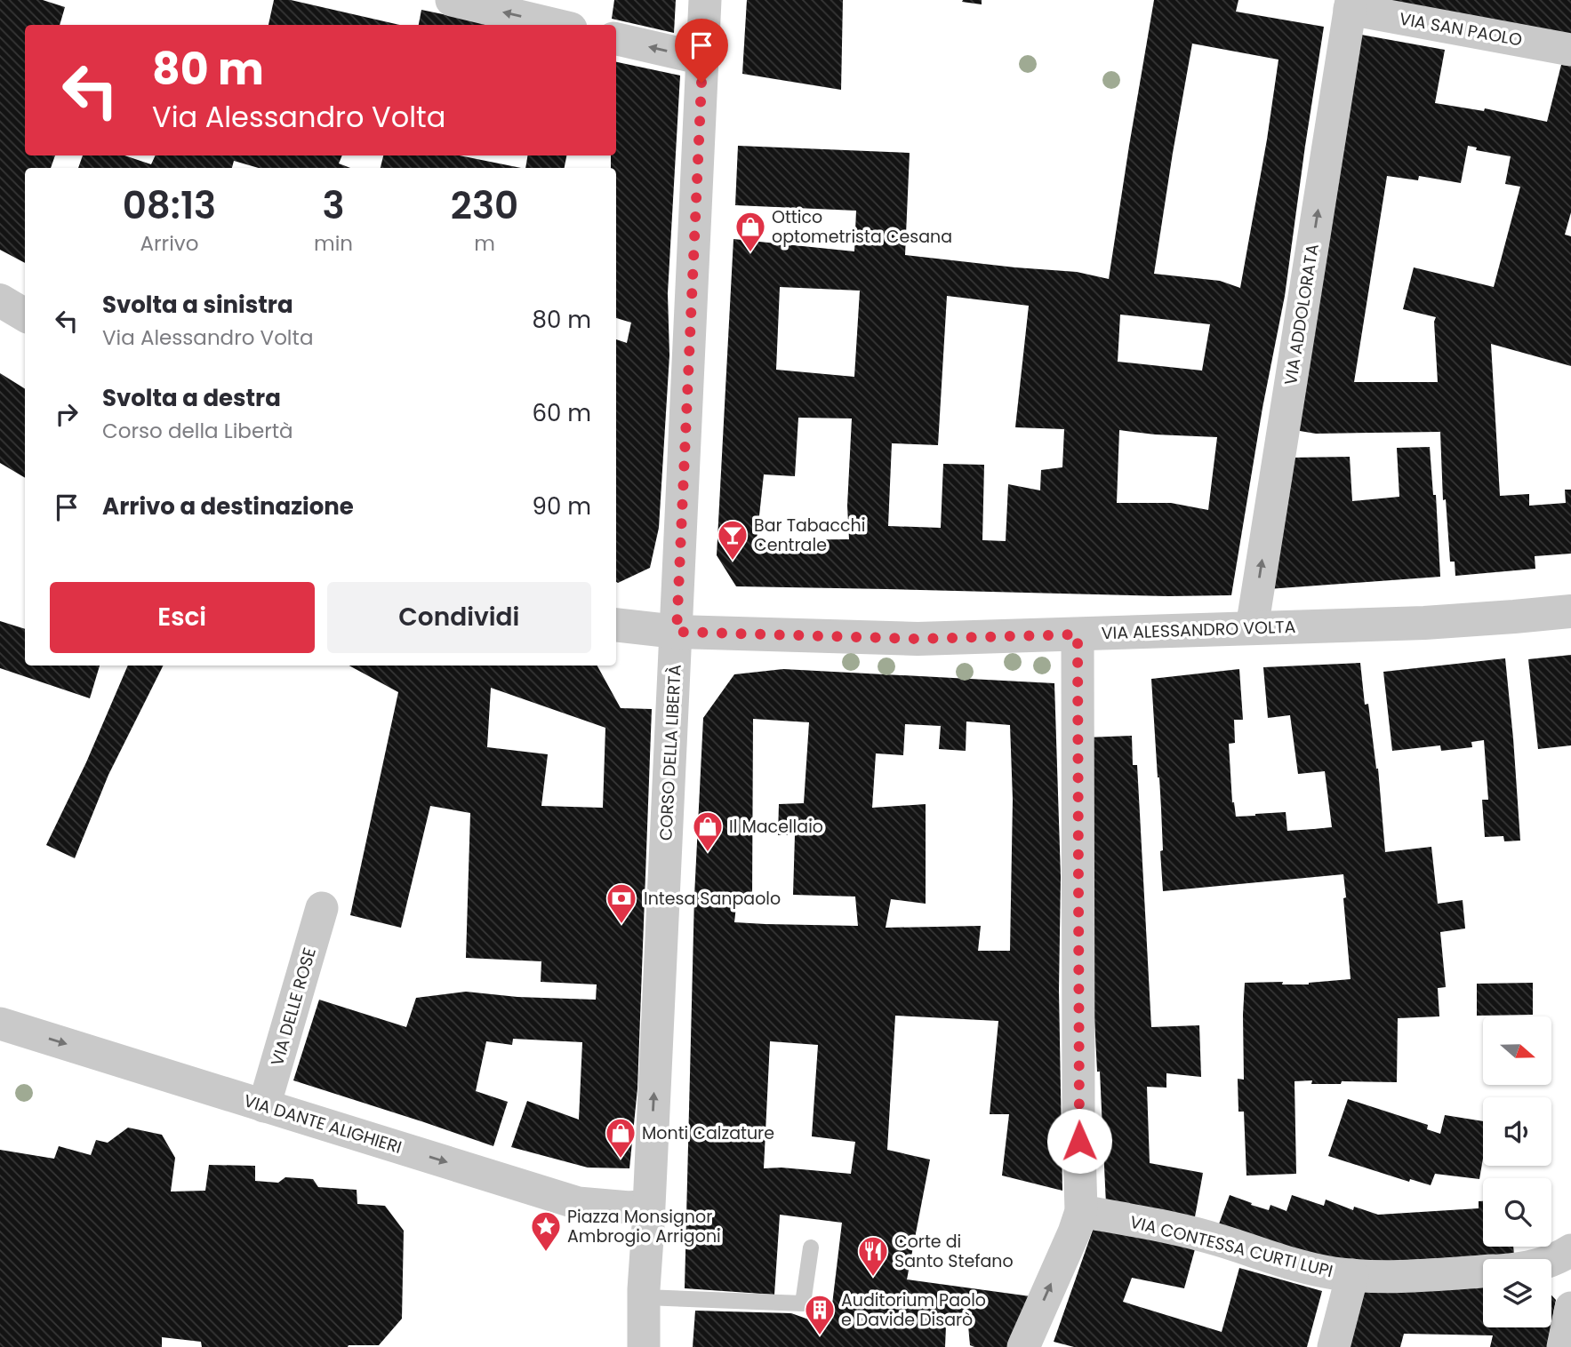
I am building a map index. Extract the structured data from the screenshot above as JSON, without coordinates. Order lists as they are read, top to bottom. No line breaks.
{"streets":{"street":["VIA SAN PAOLO","VIA ADDOLORATA","VIA ALESSANDRO VOLTA","CORSO DELLA LIBERTÀ","VIA DELLE ROSE","VIA DANTE ALIGHIERI","VIA CONTESSA CURTI LUPI"]},"crossings":[["VIA SAN PAOLO","VIA ADDOLORATA"],["VIA ADDOLORATA","VIA ALESSANDRO VOLTA"],["VIA ALESSANDRO VOLTA","CORSO DELLA LIBERTÀ"],["CORSO DELLA LIBERTÀ","VIA DANTE ALIGHIERI"],["VIA DELLE ROSE","VIA DANTE ALIGHIERI"]],"one_way":["VIA ADDOLORATA","CORSO DELLA LIBERTÀ","VIA DANTE ALIGHIERI"],"places":{"shop":["Ottico optometrista Cesana","Il Macellaio","Monti Calzature"],"bar":["Bar Tabacchi Centrale"],"bank":["Intesa Sanpaolo"],"place":["Piazza Monsignor Ambrogio Arrigoni"],"restaurant":["Corte di Santo Stefano"],"building":["Auditorium Paolo e Davide Disarò"]},"north":"right","page":{"turn":["80 m","Via Alessandro Volta"],"eta":["08:13","Arrivo","3","min","230","m"],"list":[{"name":"Svolta a sinistra","note":"Via Alessandro Volta","value":"80 m"},{"name":"Svolta a destra","note":"Corso della Libertà","value":"60 m"},{"name":"Arrivo a destinazione","value":"90 m"}],"buttons":["Esci","Condividi"]}}
